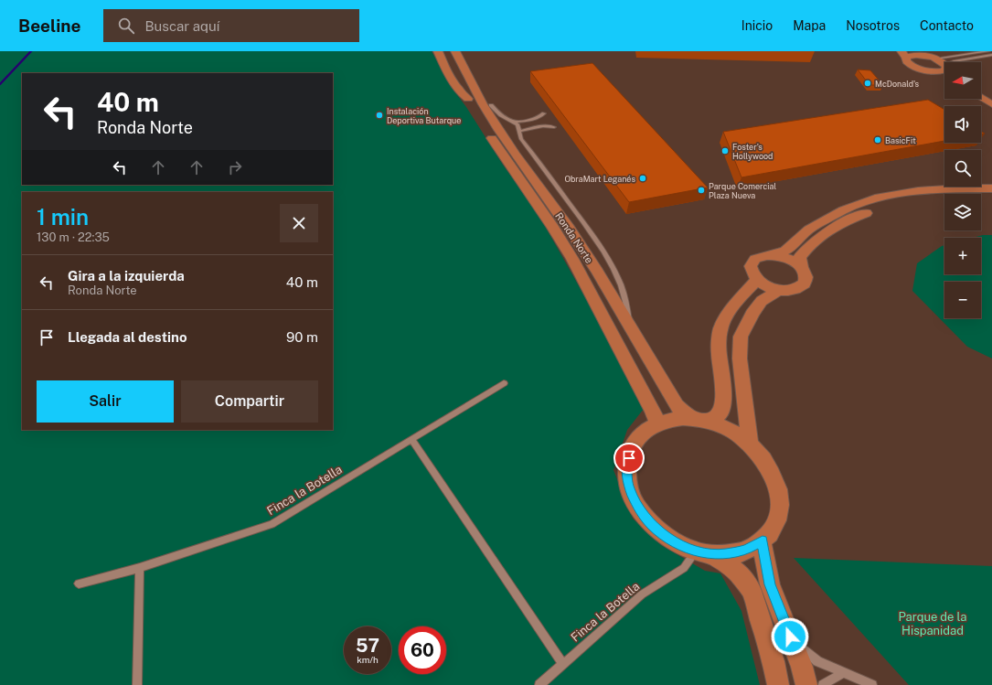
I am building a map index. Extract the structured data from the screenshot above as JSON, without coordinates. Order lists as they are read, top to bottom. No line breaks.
{"streets":{"main road":["Ronda Norte"],"street":["Finca la Botella"]},"crossings":[["Ronda Norte","Finca la Botella"]],"parks":["Parque de la Hispanidad"],"places":["McDonald's","Instalación Deportiva Butarque","BasicFit","Foster's Hollywood","ObraMart Leganés","Parque Comercial Plaza Nueva"],"north":"left","page":{"header":"Beeline","search":"Buscar aquí","nav":["Inicio","Mapa","Nosotros","Contacto"],"map_buttons":["+","−"],"turn":["40 m","Ronda Norte"],"heading":["1 min","130 m · 22:35"],"list":[{"name":"Gira a la izquierda","note":"Ronda Norte","value":"40 m"},{"name":"Llegada al destino","value":"90 m"}],"buttons":["Salir","Compartir"],"speed":"57 km/h","limit":"60"}}
